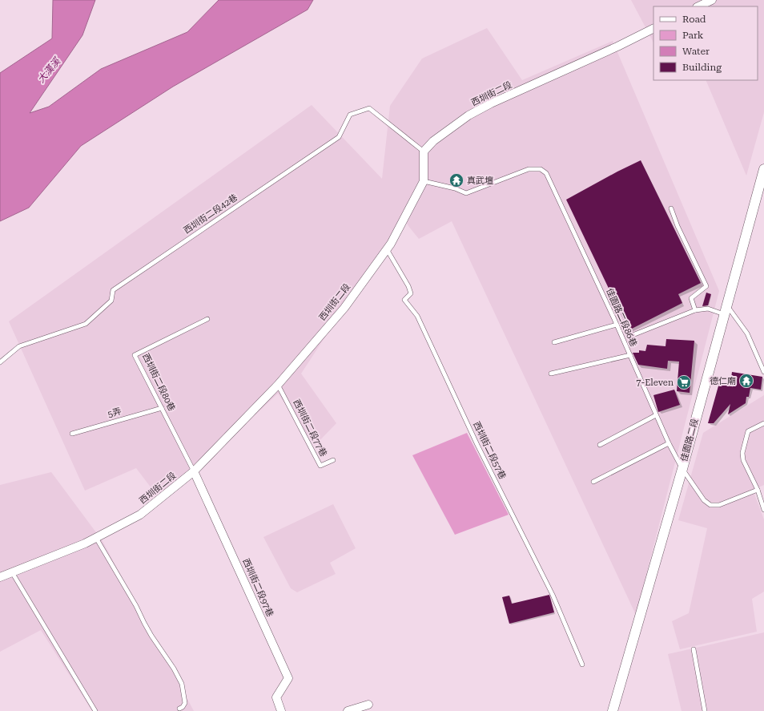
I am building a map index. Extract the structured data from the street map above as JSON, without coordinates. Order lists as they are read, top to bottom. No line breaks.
{"streets":{"street":["西圳街二段","佳園路二段","西圳街二段97巷"],"lane":["西圳街二段42巷","佳園路二段86巷","西圳街二段80巷","5弄","西圳街二段77巷","西圳街二段57巷"]},"crossings":[["西圳街二段","西圳街二段42巷"],["西圳街二段","佳園路二段86巷"],["西圳街二段","西圳街二段80巷"],["西圳街二段","西圳街二段77巷"],["西圳街二段","西圳街二段57巷"],["西圳街二段","西圳街二段97巷"],["佳園路二段86巷","佳園路二段"],["西圳街二段80巷","5弄"],["西圳街二段80巷","西圳街二段97巷"]],"water":["大漢溪"],"places":{"temple":["真武壇","德仁廟"],"supermarket":["7-Eleven"]},"legend":["Road","Park","Water","Building"]}
